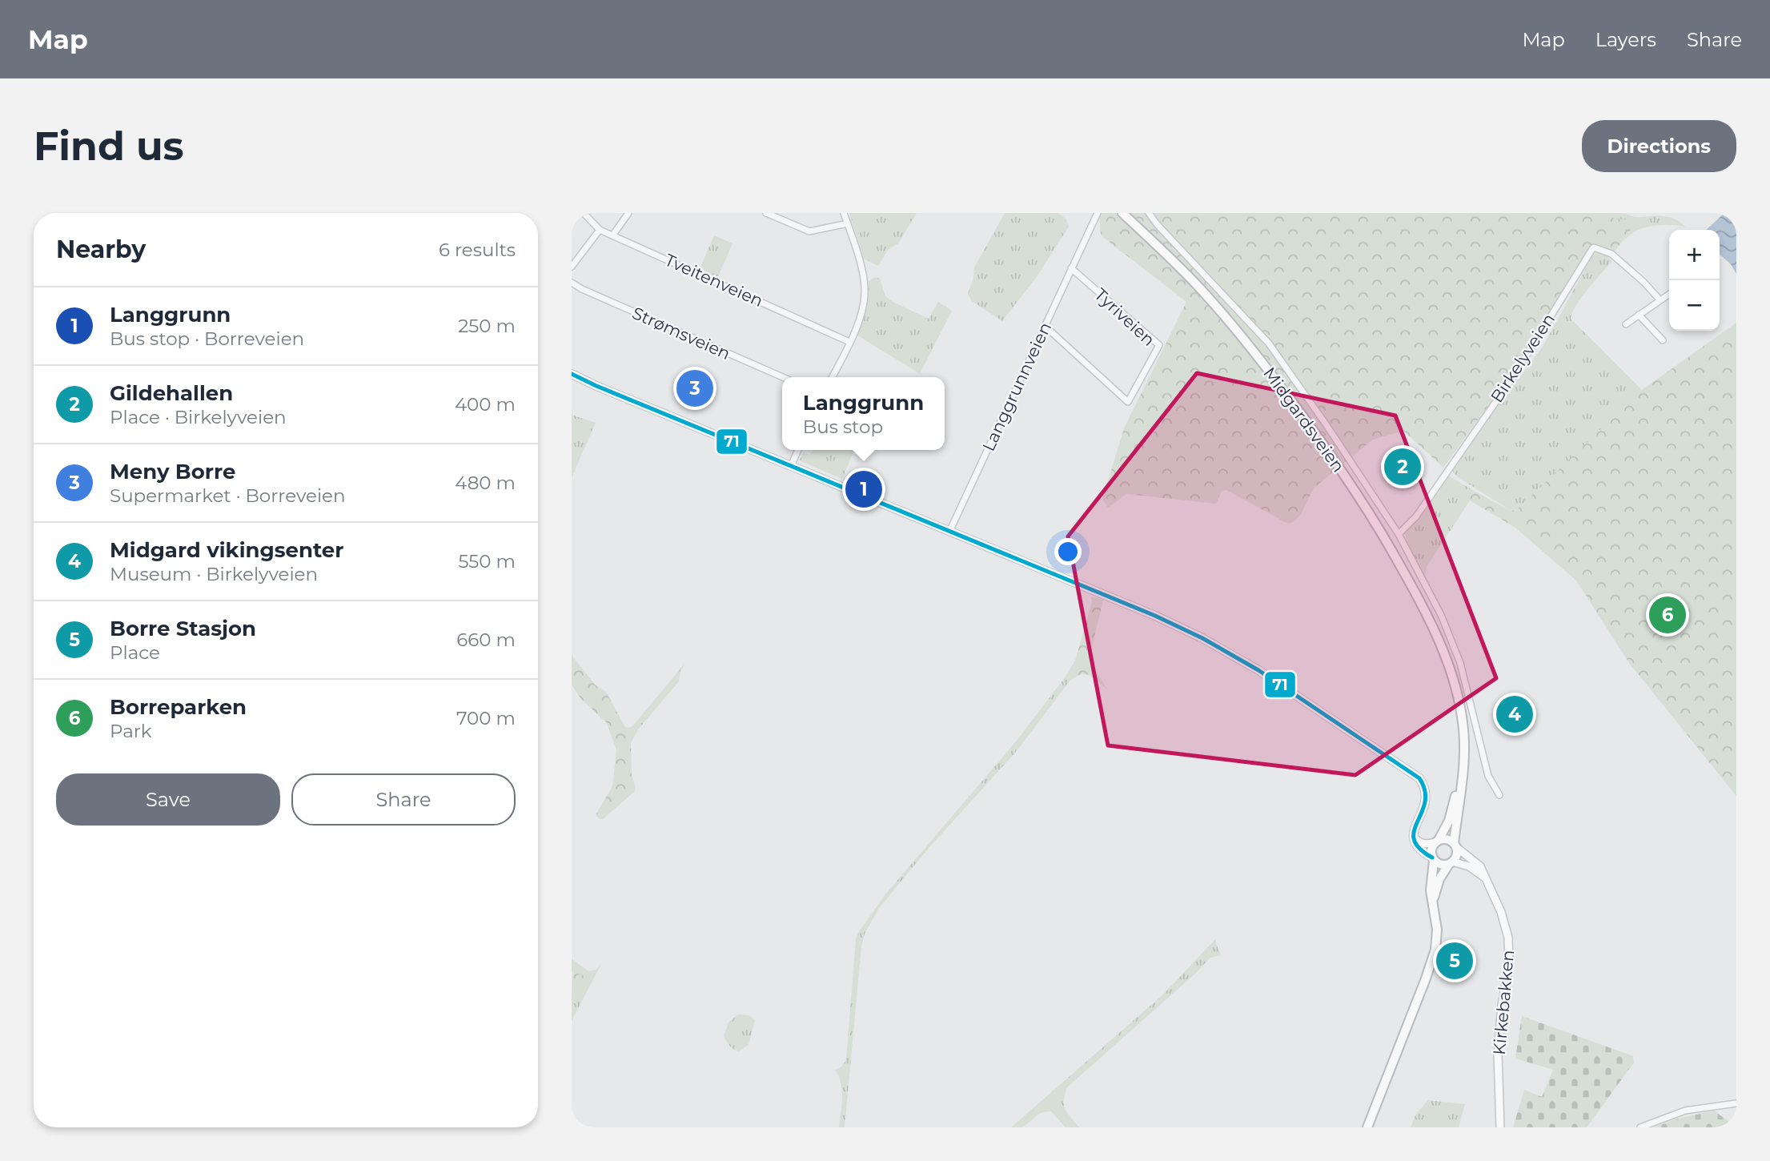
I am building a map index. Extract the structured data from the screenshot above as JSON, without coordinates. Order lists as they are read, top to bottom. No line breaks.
{"streets":{"highway":["Midgardsveien"],"main road":["Kirkebakken"],"street":["Tveitenveien","Tyriveien","Strømsveien","Birkelyveien","Langgrunnveien"]},"crossings":[["Tyriveien","Langgrunnveien"],["Midgardsveien","Kirkebakken"]],"lines":["transit line 71"],"page":{"header":"Map","nav":["Map","Layers","Share"],"buttons":["Directions",["Save","Share"]],"title":"Find us","heading":["Nearby","6 results"],"map_buttons":["+","−"],"list":[{"mark":"1","name":"Langgrunn","note":"Bus stop · Borreveien","value":"250 m"},{"mark":"2","name":"Gildehallen","note":"Place · Birkelyveien","value":"400 m"},{"mark":"3","name":"Meny Borre","note":"Supermarket · Borreveien","value":"480 m"},{"mark":"4","name":"Midgard vikingsenter","note":"Museum · Birkelyveien","value":"550 m"},{"mark":"5","name":"Borre Stasjon","note":"Place","value":"660 m"},{"mark":"6","name":"Borreparken","note":"Park","value":"700 m"}],"pins":["3","2","1","6","4","5"],"popup":["Langgrunn","Bus stop"]}}
